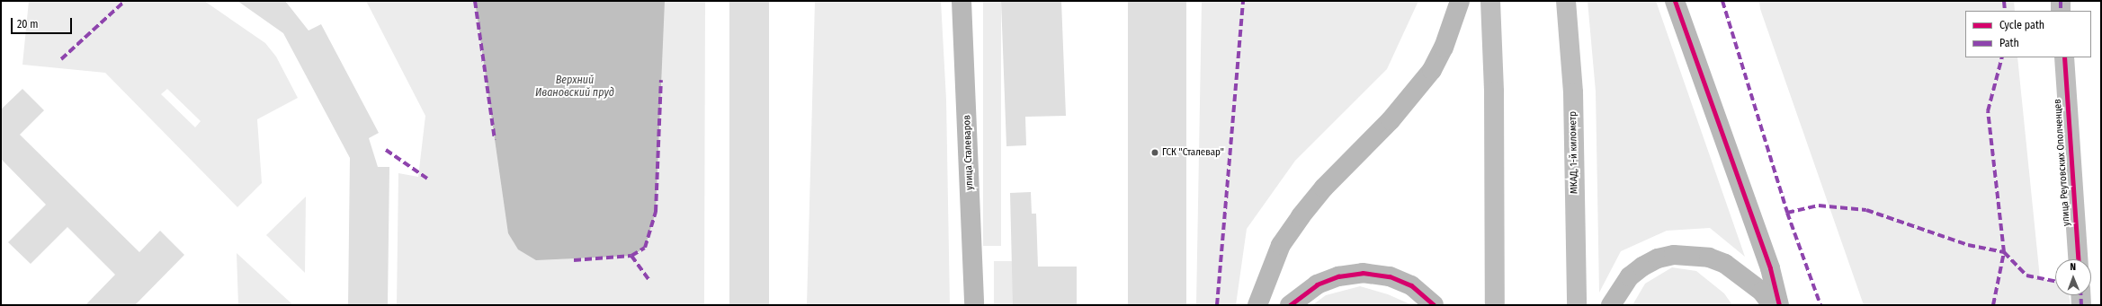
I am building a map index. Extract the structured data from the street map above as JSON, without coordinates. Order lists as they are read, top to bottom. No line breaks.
{"streets":{"main road":["улица Сталеваров","МКАД, 1-й километр","улица Реутовских Ополченцев"]},"water":["Верхний Ивановский пруд"],"places":["ГСК \"Сталевар\""],"legend":["Cycle path","Path"],"scale_bar":"20 m","north":"top"}
